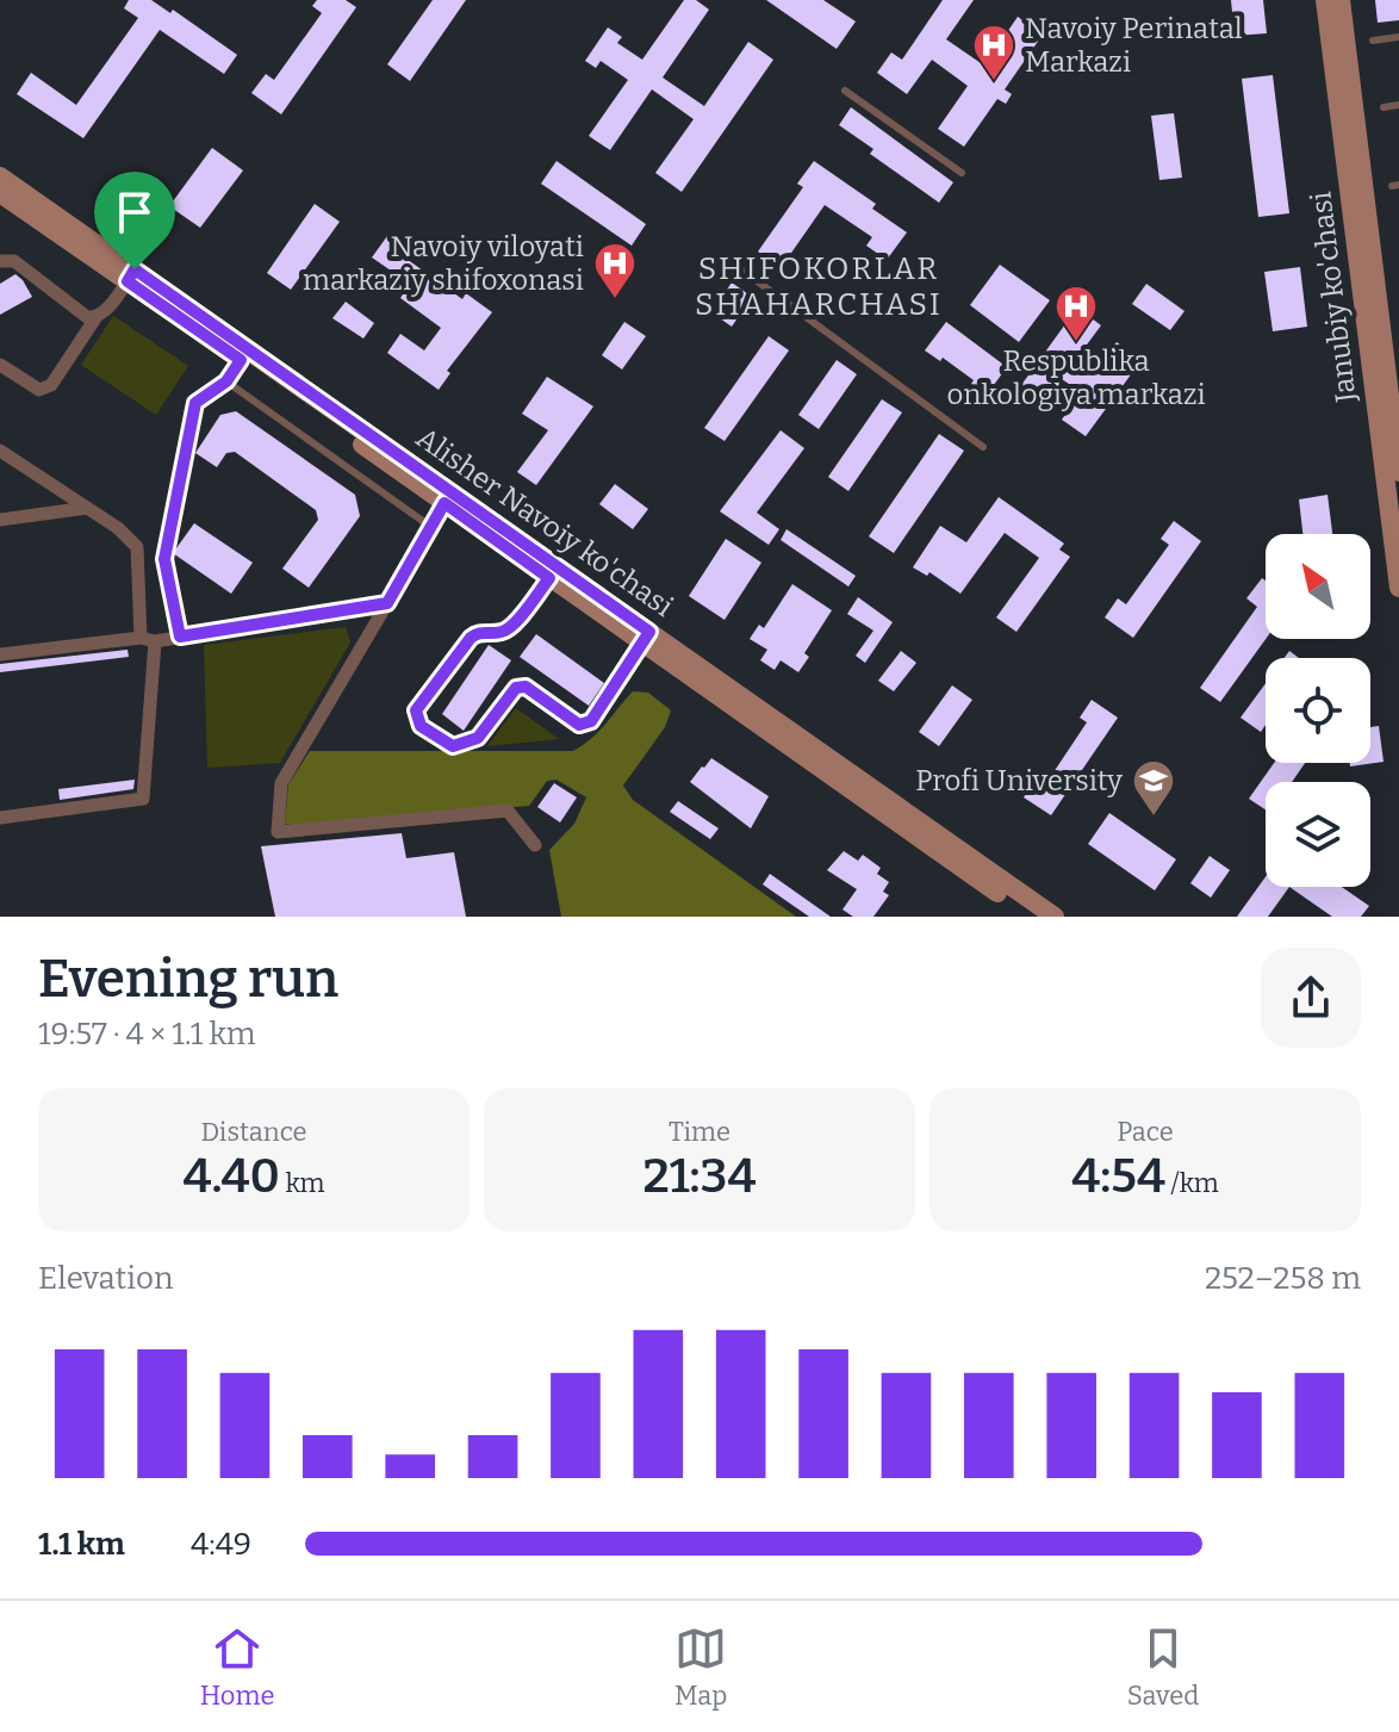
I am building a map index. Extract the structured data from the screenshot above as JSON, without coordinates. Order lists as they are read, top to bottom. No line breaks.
{"streets":{"main road":["Janubiy ko'chasi","Alisher Navoiy ko'chasi"]},"districts":["SHIFOKORLAR SHAHARCHASI"],"places":{"hospital":["Navoiy Perinatal Markazi","Navoiy viloyati markaziy shifoxonasi","Respublika onkologiya markazi"],"school or university":["Profi University"]},"north":"top left","page":{"heading":["Evening run","19:57 · 4 × 1.1 km"],"stats":[["Distance","4.40 km"],["Time","21:34"],["Pace","4:54 /km"]],"chart":["Elevation","252–258 m"],"list":[{"name":"1.1 km","note":"4:49"}],"tabs":["Home","Map","Saved"]}}
